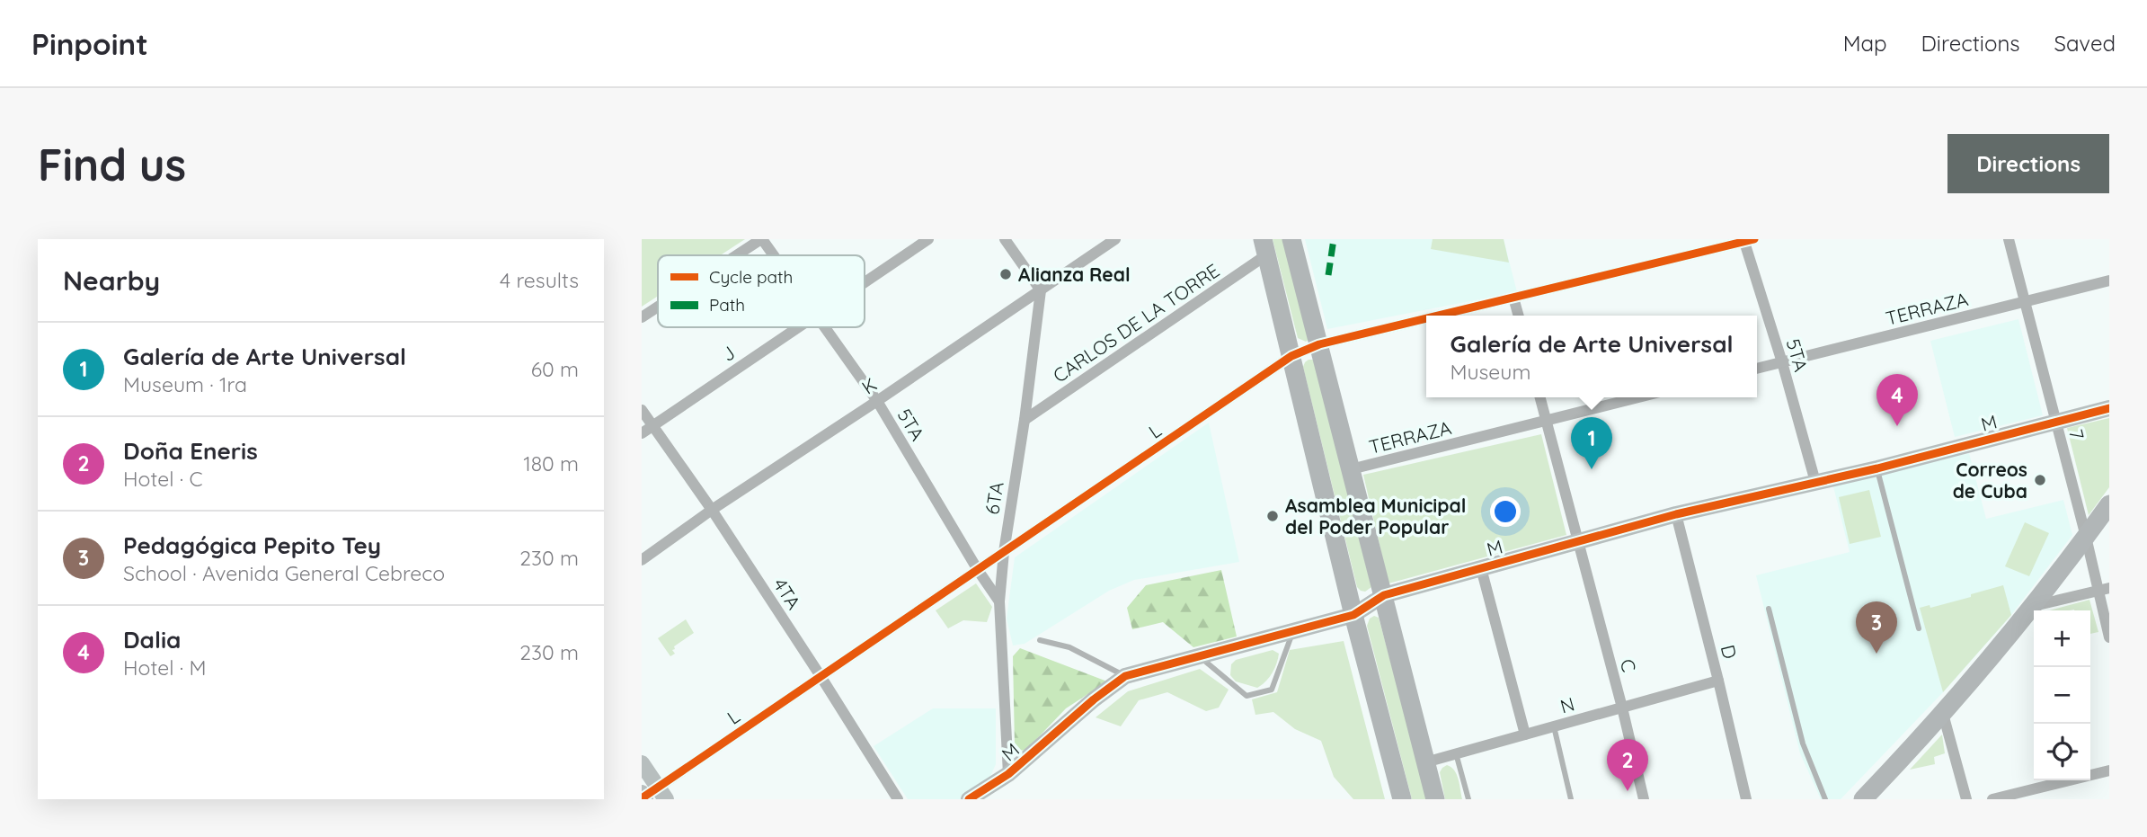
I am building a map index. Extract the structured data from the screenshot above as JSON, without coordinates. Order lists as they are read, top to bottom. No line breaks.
{"streets":{"street":["TERRAZA","CARLOS DE LA TORRE","J","5TA","K","M","L","7","6TA","4TA","D","C","N"]},"crossings":[["TERRAZA","5TA"],["TERRAZA","7"],["TERRAZA","C"],["CARLOS DE LA TORRE","6TA"],["J","4TA"],["5TA","K"],["5TA","M"],["5TA","L"],["5TA","6TA"],["K","6TA"],["K","4TA"],["M","7"],["M","6TA"],["M","D"],["M","C"],["L","6TA"],["L","4TA"],["D","N"],["C","N"]],"places":["Alianza Real","Correos de Cuba","Asamblea Municipal del Poder Popular"],"legend":["Cycle path","Path"],"page":{"header":"Pinpoint","nav":["Map","Directions","Saved"],"buttons":"Directions","title":"Find us","heading":["Nearby","4 results"],"popup":["Galería de Arte Universal","Museum"],"list":[{"mark":"1","name":"Galería de Arte Universal","note":"Museum · 1ra","value":"60 m"},{"mark":"2","name":"Doña Eneris","note":"Hotel · C","value":"180 m"},{"mark":"3","name":"Pedagógica Pepito Tey","note":"School · Avenida General Cebreco","value":"230 m"},{"mark":"4","name":"Dalia","note":"Hotel · M","value":"230 m"}],"pins":["4","1","3","2"],"map_buttons":["+","−"]}}
